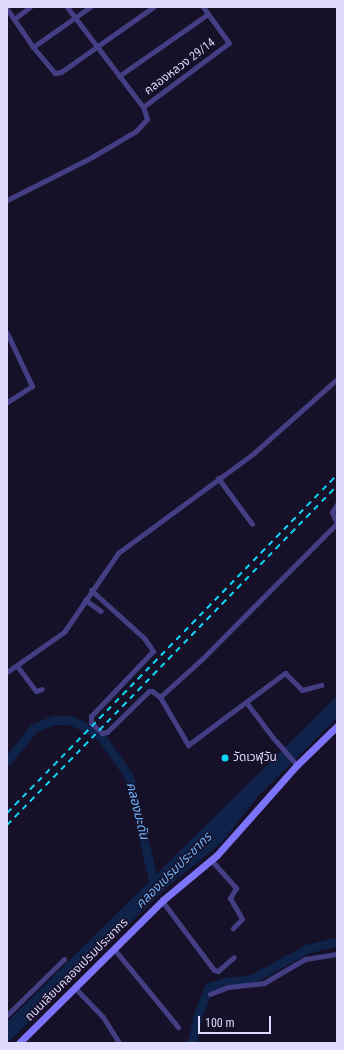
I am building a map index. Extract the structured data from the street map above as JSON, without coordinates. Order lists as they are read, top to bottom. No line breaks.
{"streets":{"street":["คลองหลวง 29/14","ถนนเลียบคลองเปรมประชากร"]},"water":["คลองมะดัน","คลองเปรมประชากร"],"places":["วัดเวฬุวัน"],"scale_bar":"100 m"}
